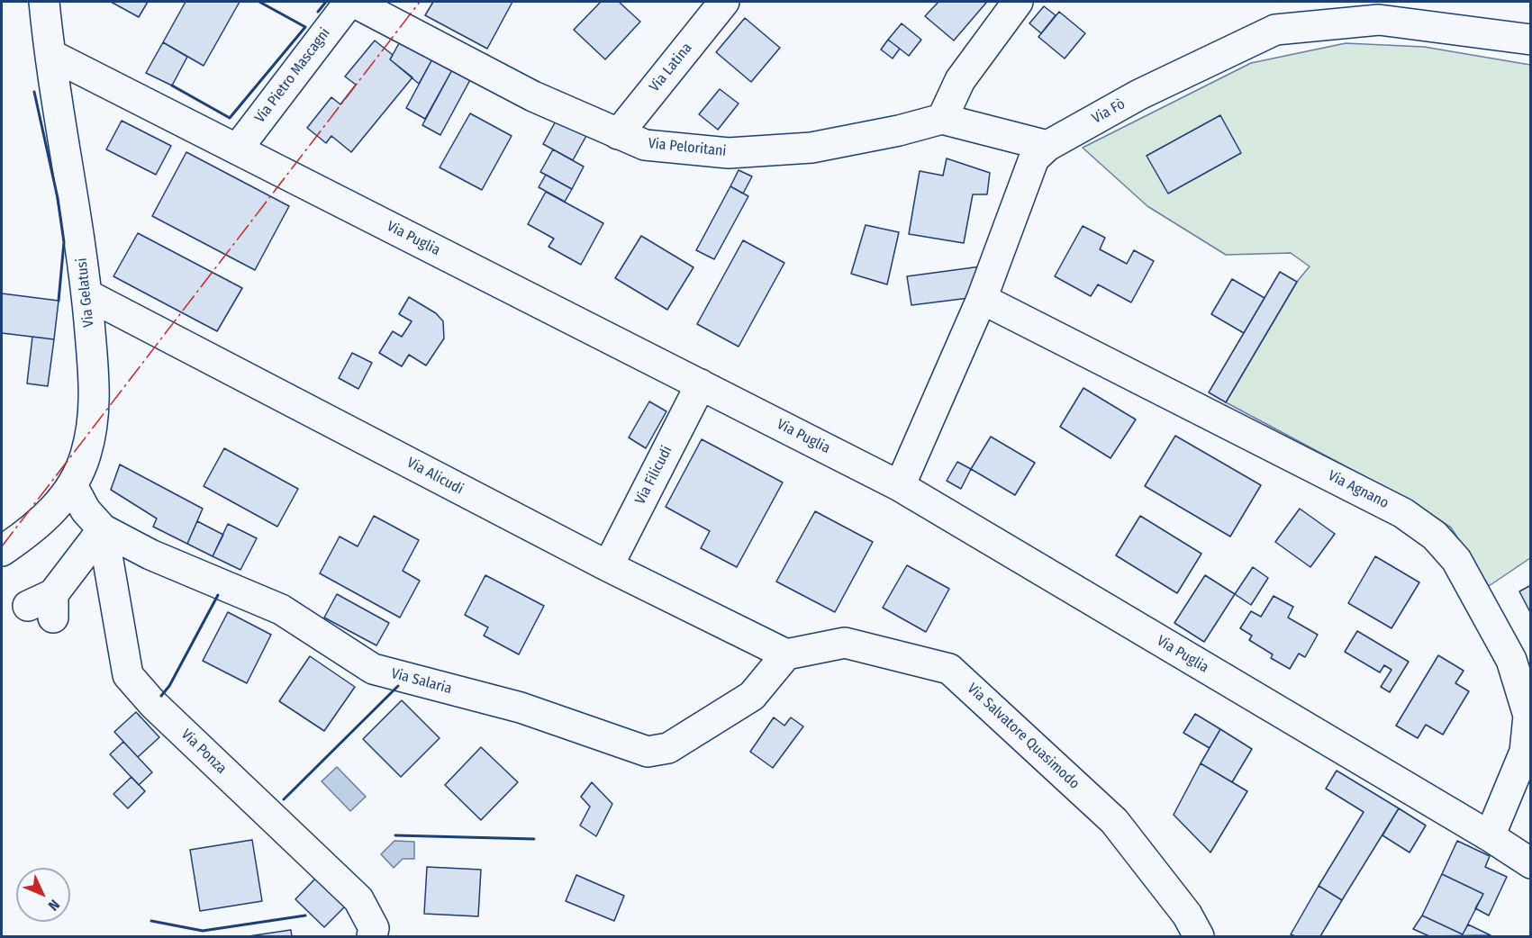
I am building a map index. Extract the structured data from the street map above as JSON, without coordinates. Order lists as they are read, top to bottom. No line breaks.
{"streets":{"street":["Via Latina","Via Pietro Mascagni","Via Fò","Via Peloritani","Via Puglia","Via Gelatusi","Via Filicudi","Via Alicudi","Via Agnano","Via Salaria","Via Salvatore Quasimodo","Via Ponza"]},"crossings":[["Via Latina","Via Peloritani"],["Via Pietro Mascagni","Via Peloritani"],["Via Pietro Mascagni","Via Puglia"],["Via Fò","Via Peloritani"],["Via Fò","Via Puglia"],["Via Fò","Via Agnano"],["Via Puglia","Via Gelatusi"],["Via Puglia","Via Filicudi"],["Via Puglia","Via Agnano"],["Via Gelatusi","Via Alicudi"],["Via Gelatusi","Via Salaria"],["Via Filicudi","Via Alicudi"],["Via Alicudi","Via Salaria"],["Via Alicudi","Via Salvatore Quasimodo"],["Via Salaria","Via Salvatore Quasimodo"],["Via Salaria","Via Ponza"]],"north":"bottom right"}
